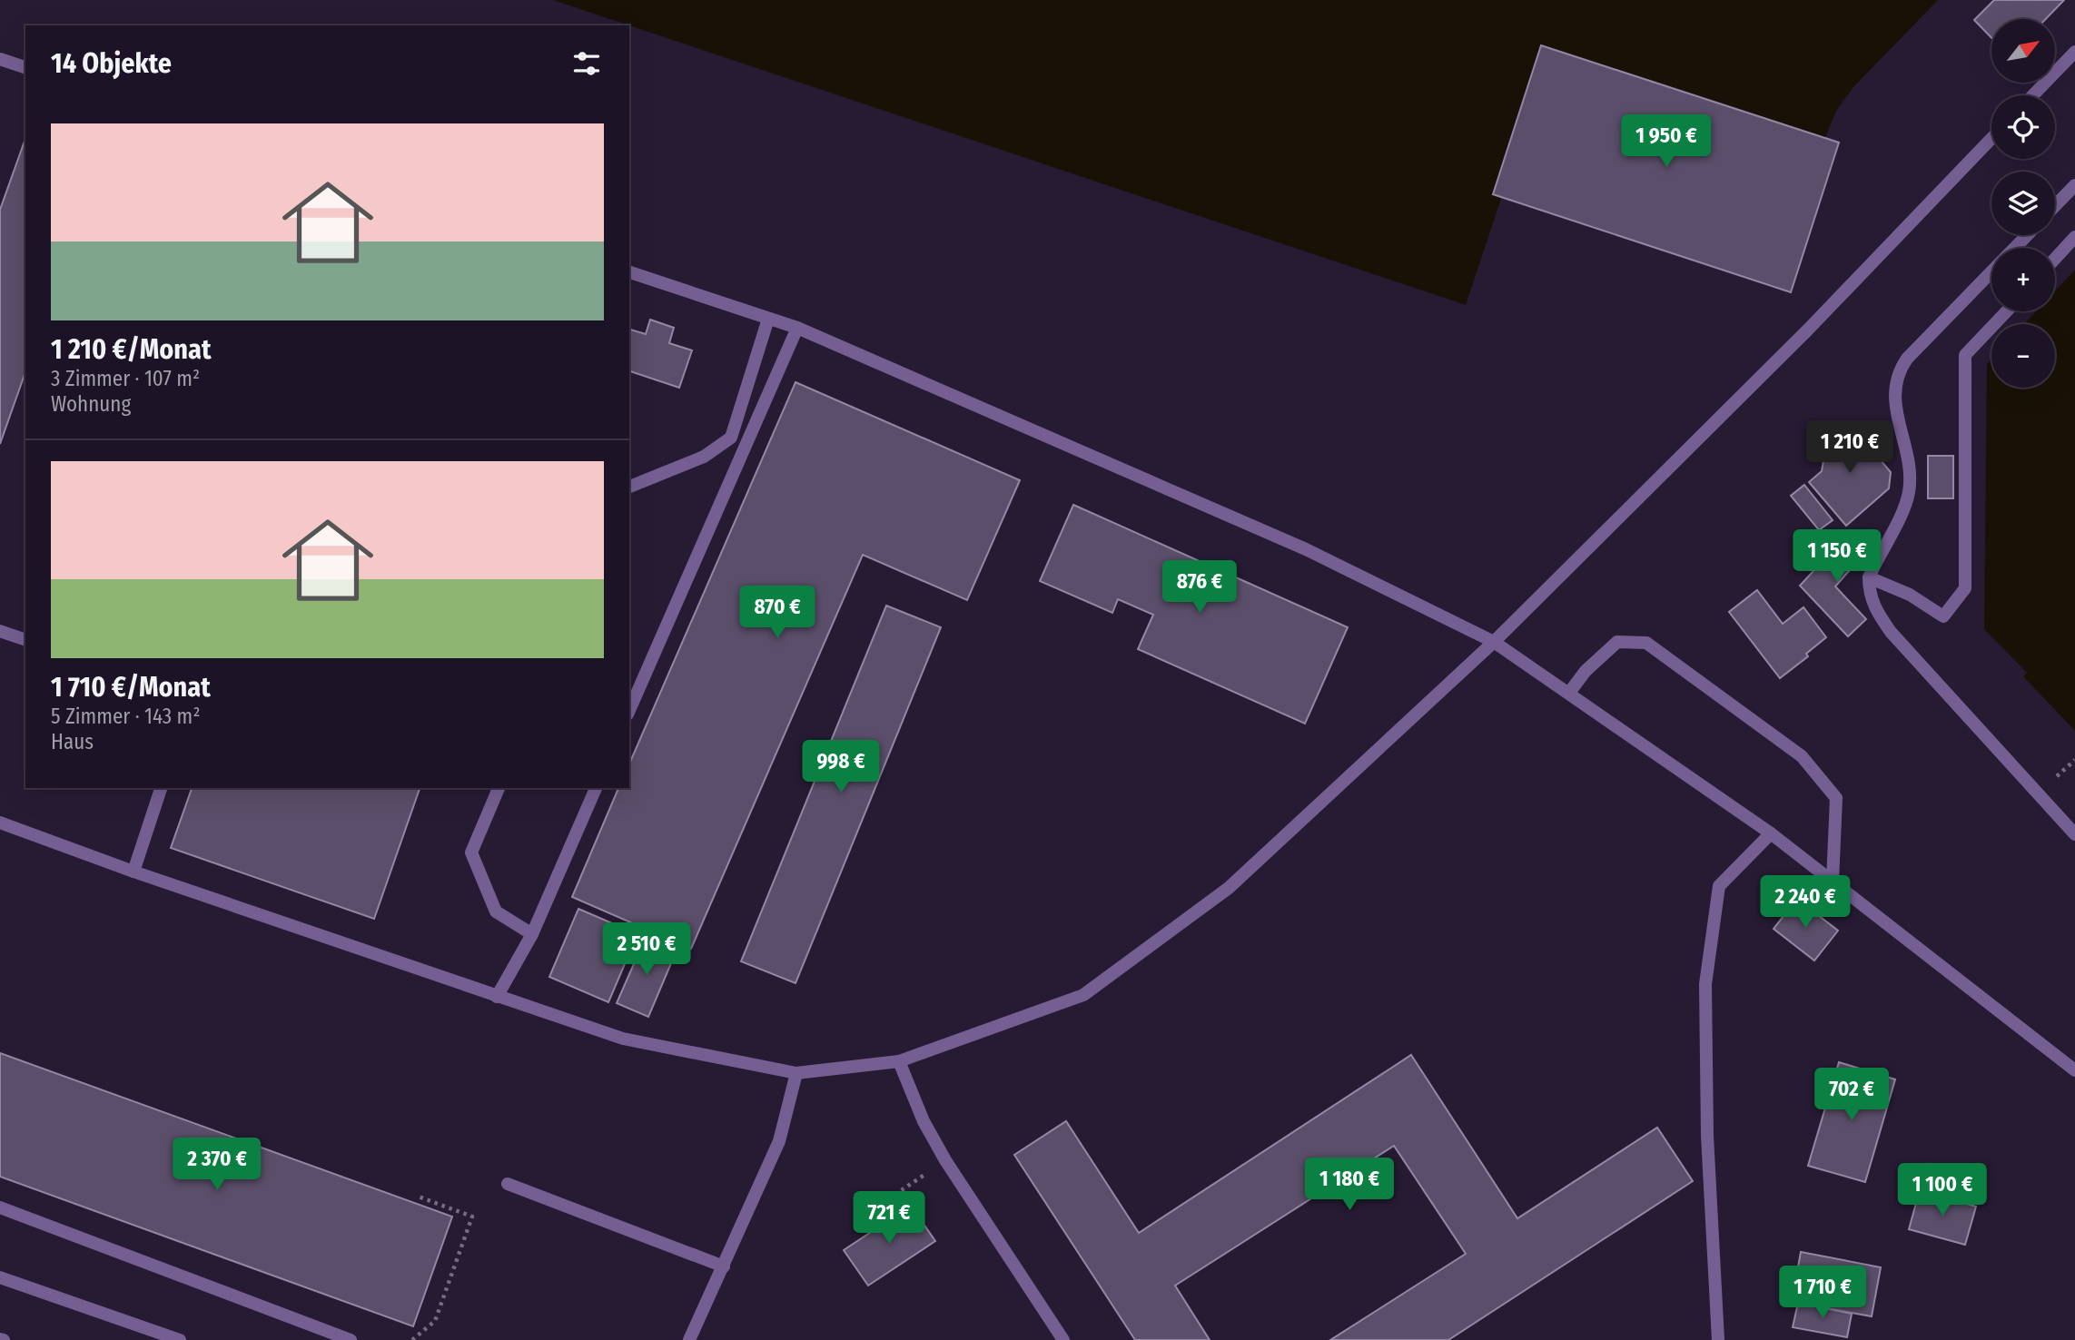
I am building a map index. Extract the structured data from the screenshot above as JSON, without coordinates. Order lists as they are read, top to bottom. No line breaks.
{"north":"top right","page":{"map_buttons":["+","−"],"heading":"14 Objekte","list":[{"name":"1 210 €/Monat","note":"3 Zimmer · 107 m² · Wohnung"},{"name":"1 710 €/Monat","note":"5 Zimmer · 143 m² · Haus"}],"price":["1 950 €","1 210 €","1 150 €","876 €","870 €","998 €","2 240 €","2 510 €","702 €","2 370 €","1 180 €","1 100 €","721 €","1 710 €"]}}
